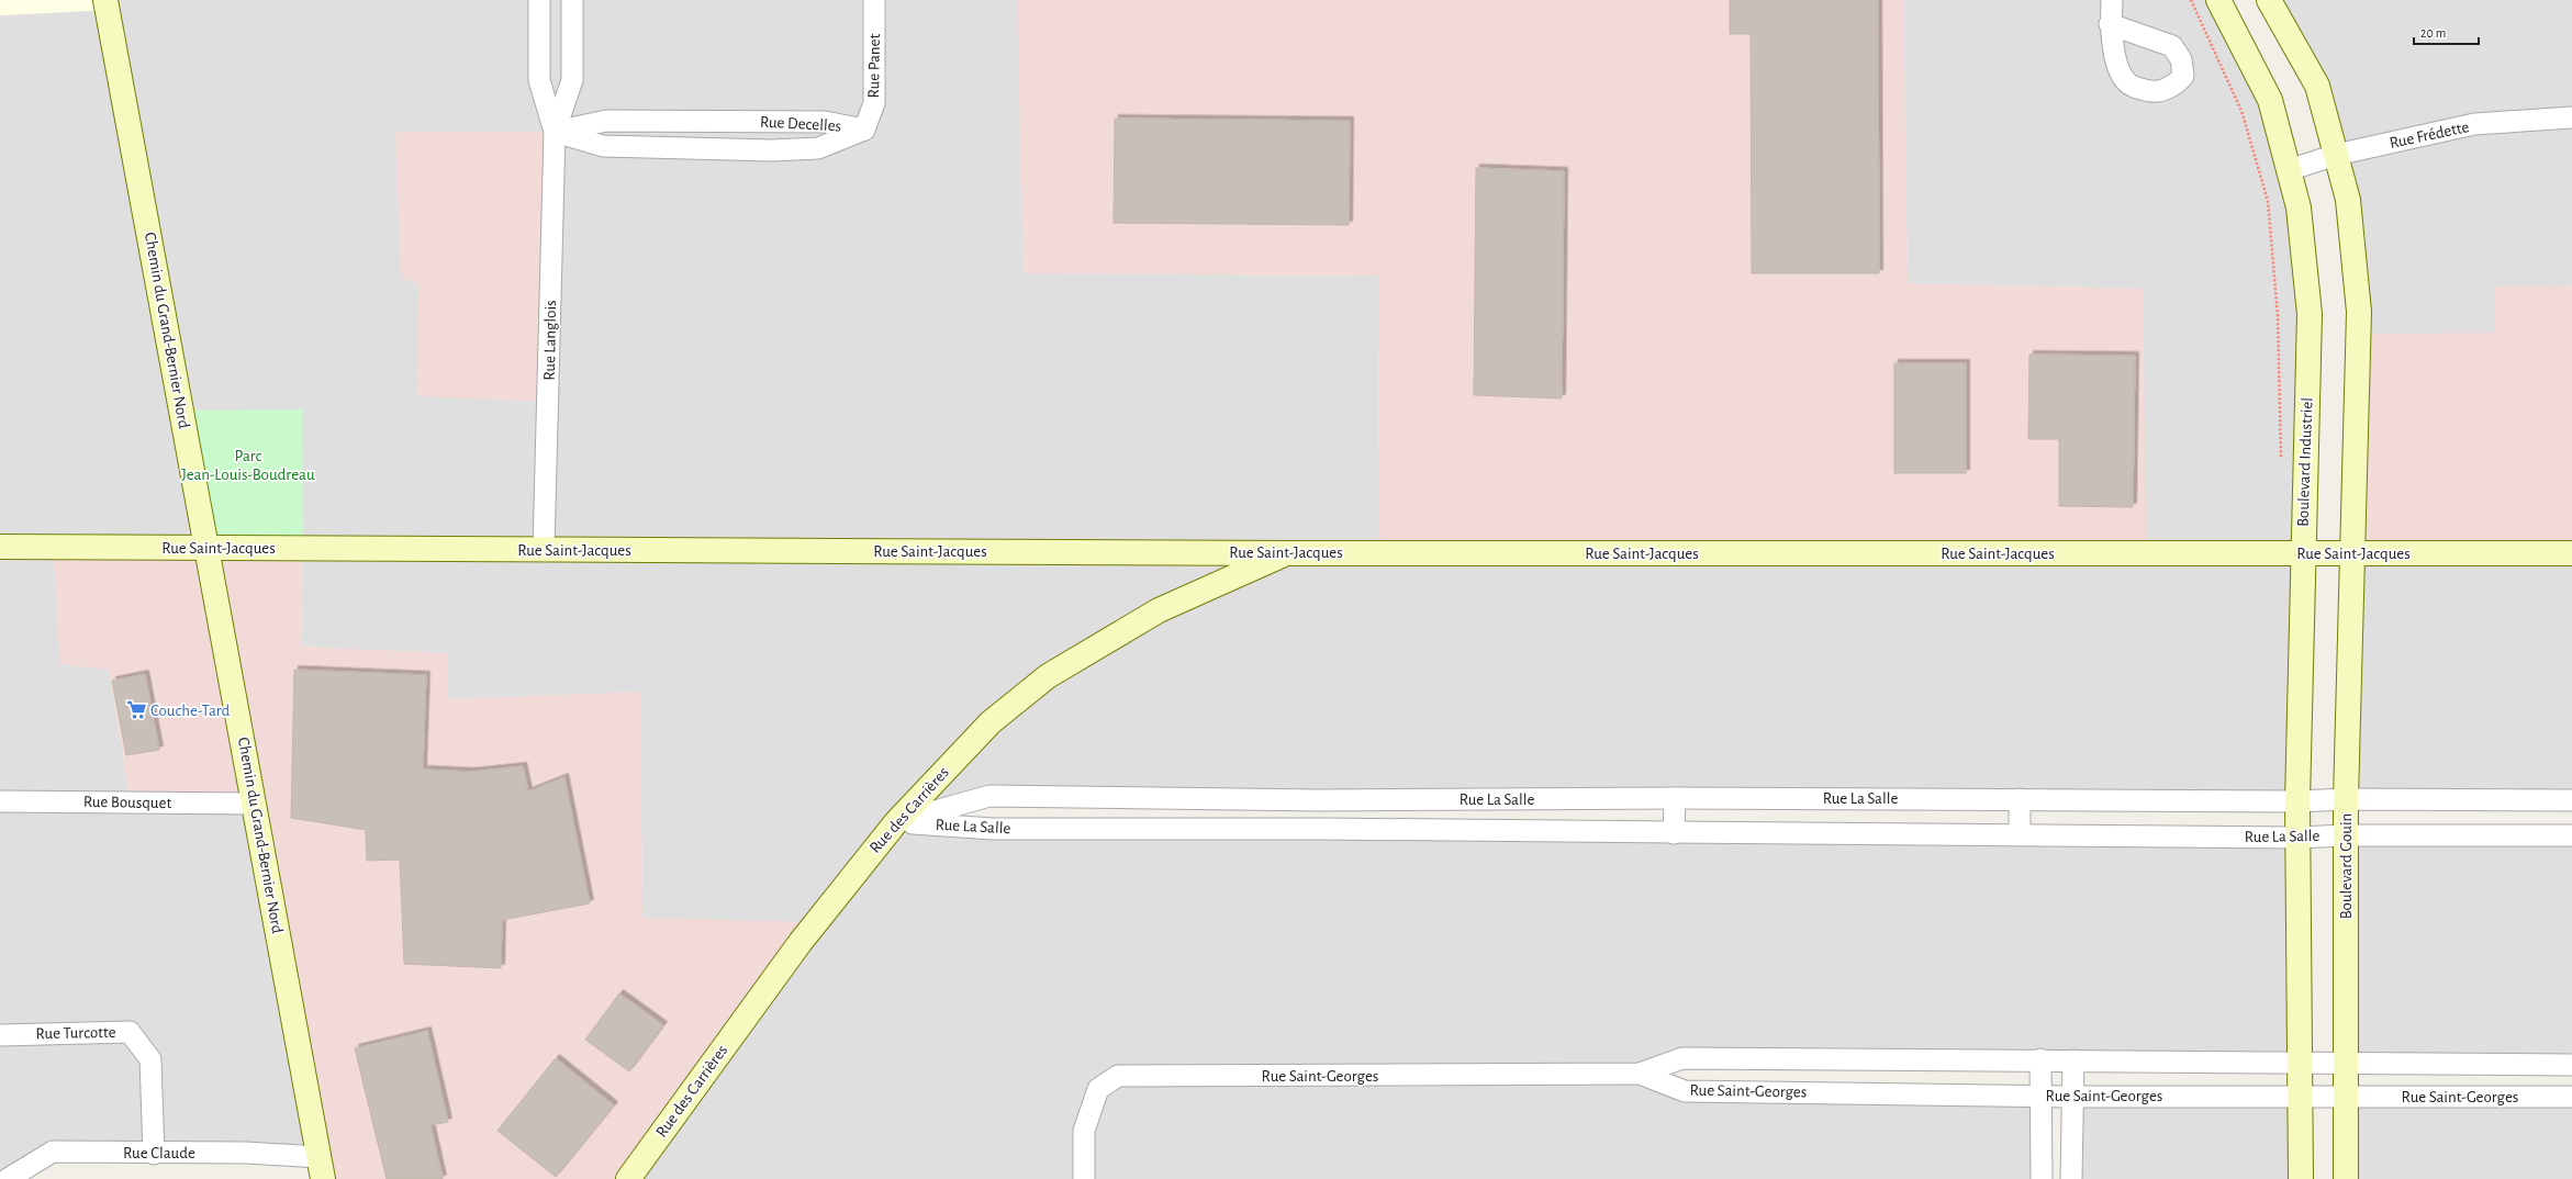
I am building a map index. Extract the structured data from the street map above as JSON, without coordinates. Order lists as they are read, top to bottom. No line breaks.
{"streets":{"street":["Rue Panet","Rue Decelles","Rue Frédette","Chemin du Grand-Bernier Nord","Rue Langlois","Boulevard Industriel","Rue Saint-Jacques","Rue La Salle","Rue Bousquet","Rue des Carrières","Boulevard Gouin","Rue Turcotte","Rue Saint-Georges","Rue Claude"]},"crossings":[["Rue Panet","Rue Decelles"],["Rue Decelles","Rue Langlois"],["Rue Frédette","Boulevard Industriel"],["Chemin du Grand-Bernier Nord","Rue Saint-Jacques"],["Chemin du Grand-Bernier Nord","Rue Bousquet"],["Chemin du Grand-Bernier Nord","Rue Claude"],["Rue Langlois","Rue Saint-Jacques"],["Boulevard Industriel","Rue Saint-Jacques"],["Rue Saint-Jacques","Rue des Carrières"],["Rue Saint-Jacques","Boulevard Gouin"],["Rue La Salle","Rue des Carrières"],["Rue La Salle","Boulevard Gouin"],["Boulevard Gouin","Rue Saint-Georges"],["Rue Turcotte","Rue Claude"]],"parks":["Parc Jean-Louis-Boudreau"],"places":{"supermarket":["Couche-Tard"]},"scale_bar":"20 m"}
